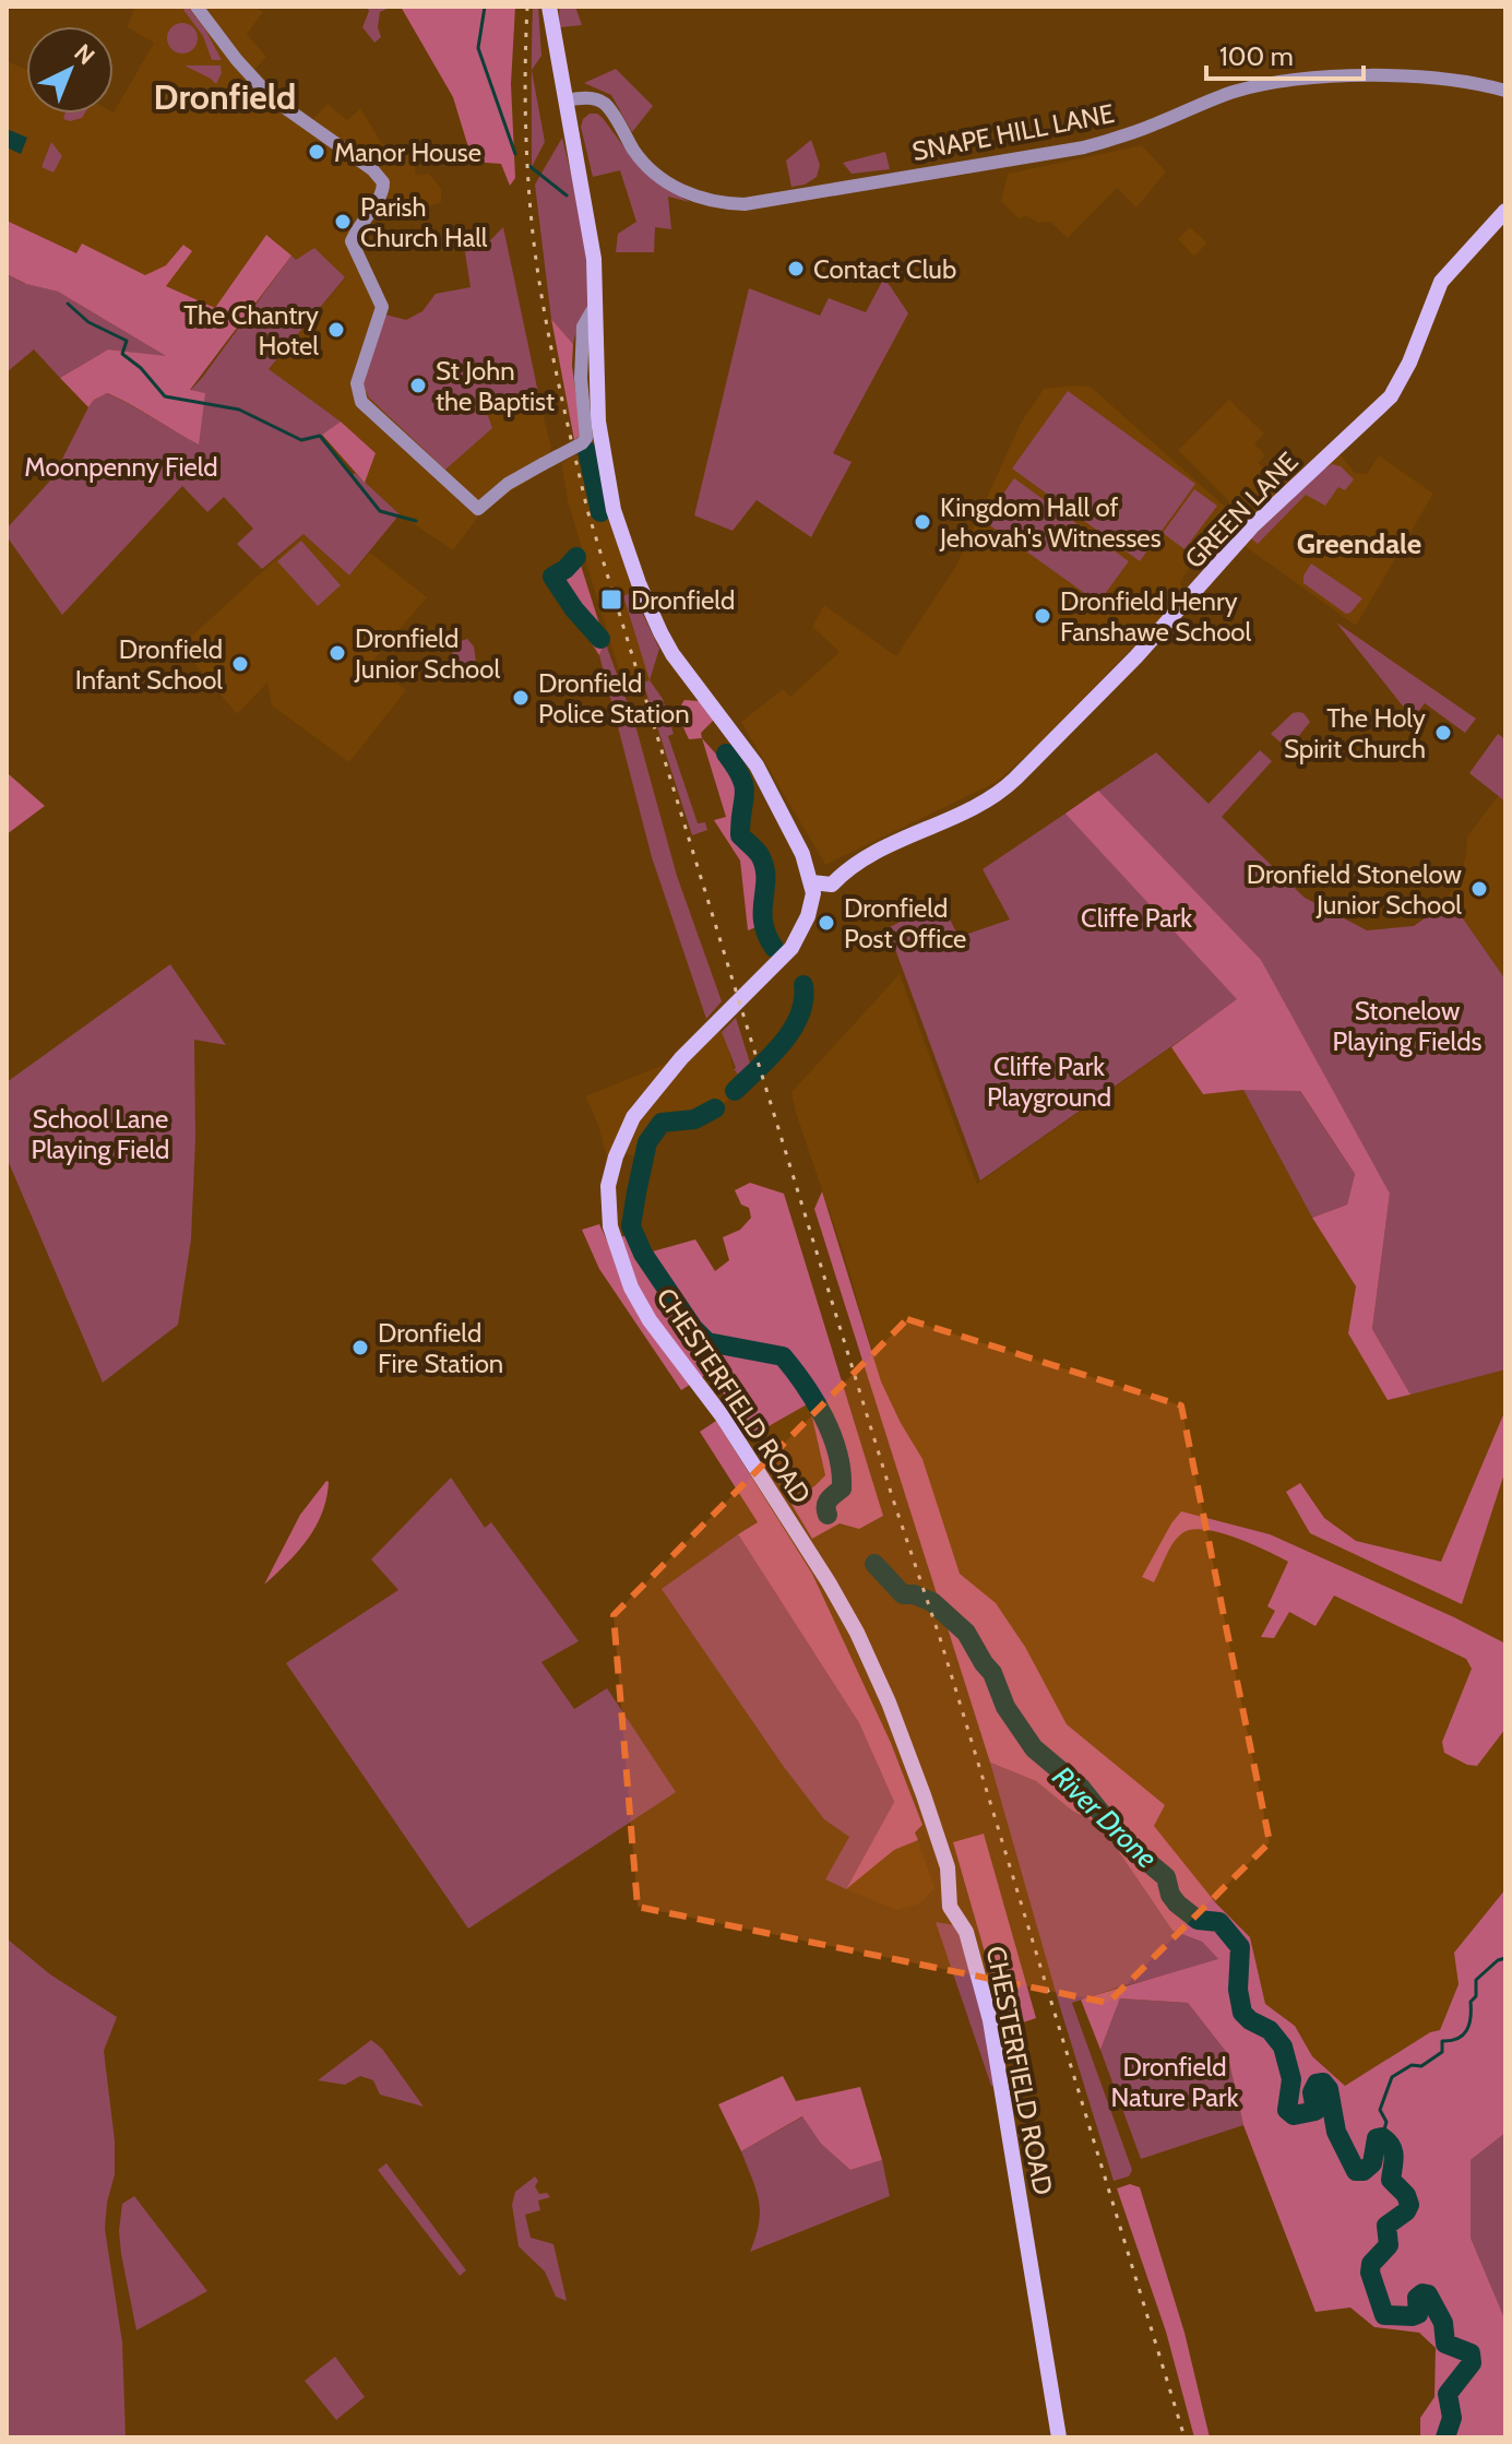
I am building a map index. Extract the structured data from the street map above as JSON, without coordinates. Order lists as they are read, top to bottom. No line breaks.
{"streets":{"main road":["GREEN LANE","CHESTERFIELD ROAD"],"street":["SNAPE HILL LANE"]},"crossings":[["GREEN LANE","CHESTERFIELD ROAD"]],"districts":["Dronfield","Greendale"],"water":["River Drone"],"parks":["Moonpenny Field","Cliffe Park","Stonelow Playing Fields","Cliffe Park Playground","School Lane Playing Field","Dronfield Nature Park"],"places":{"other":["Manor House","Parish Church Hall","Contact Club","The Chantry Hotel","St John the Baptist","Kingdom Hall of Jehovah's Witnesses","Dronfield Henry Fanshawe School","Dronfield Junior School","Dronfield Infant School","Dronfield Police Station","The Holy Spirit Church","Dronfield Stonelow Junior School","Dronfield Post Office","Dronfield Fire Station"],"transit":["Dronfield"]},"scale_bar":"100 m","north":"top right"}
